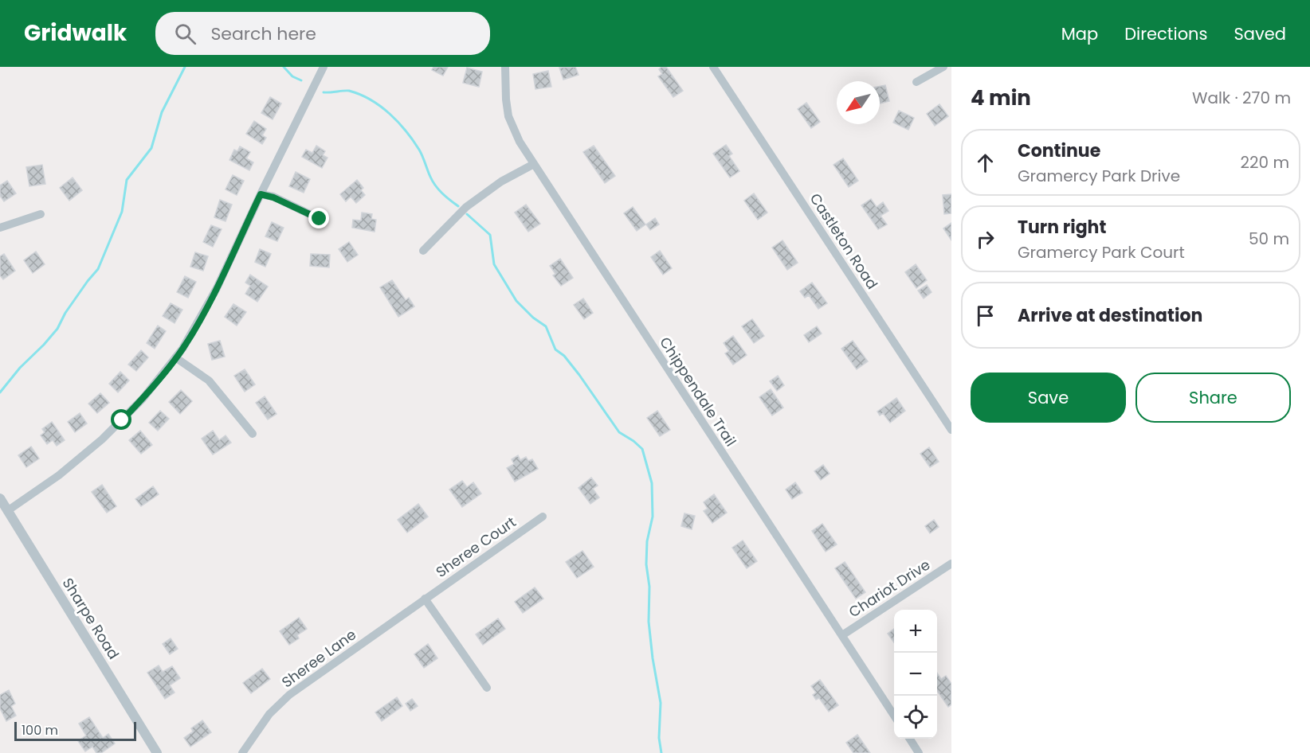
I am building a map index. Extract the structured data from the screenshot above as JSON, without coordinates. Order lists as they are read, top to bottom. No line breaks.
{"streets":{"street":["Castleton Road","Chippendale Trail","Sheree Court","Chariot Drive","Sharpe Road","Sheree Lane"]},"crossings":[["Chippendale Trail","Chariot Drive"],["Sheree Court","Sheree Lane"]],"scale_bar":"100 m","north":"bottom left","page":{"header":"Gridwalk","search":"Search here","nav":["Map","Directions","Saved"],"heading":["4 min","Walk · 270 m"],"list":[["Continue","Gramercy Park Drive","220 m"],["Turn right","Gramercy Park Court","50 m"],"Arrive at destination"],"buttons":["Save","Share"],"map_buttons":["+","−"],"scale":"100 m"}}
